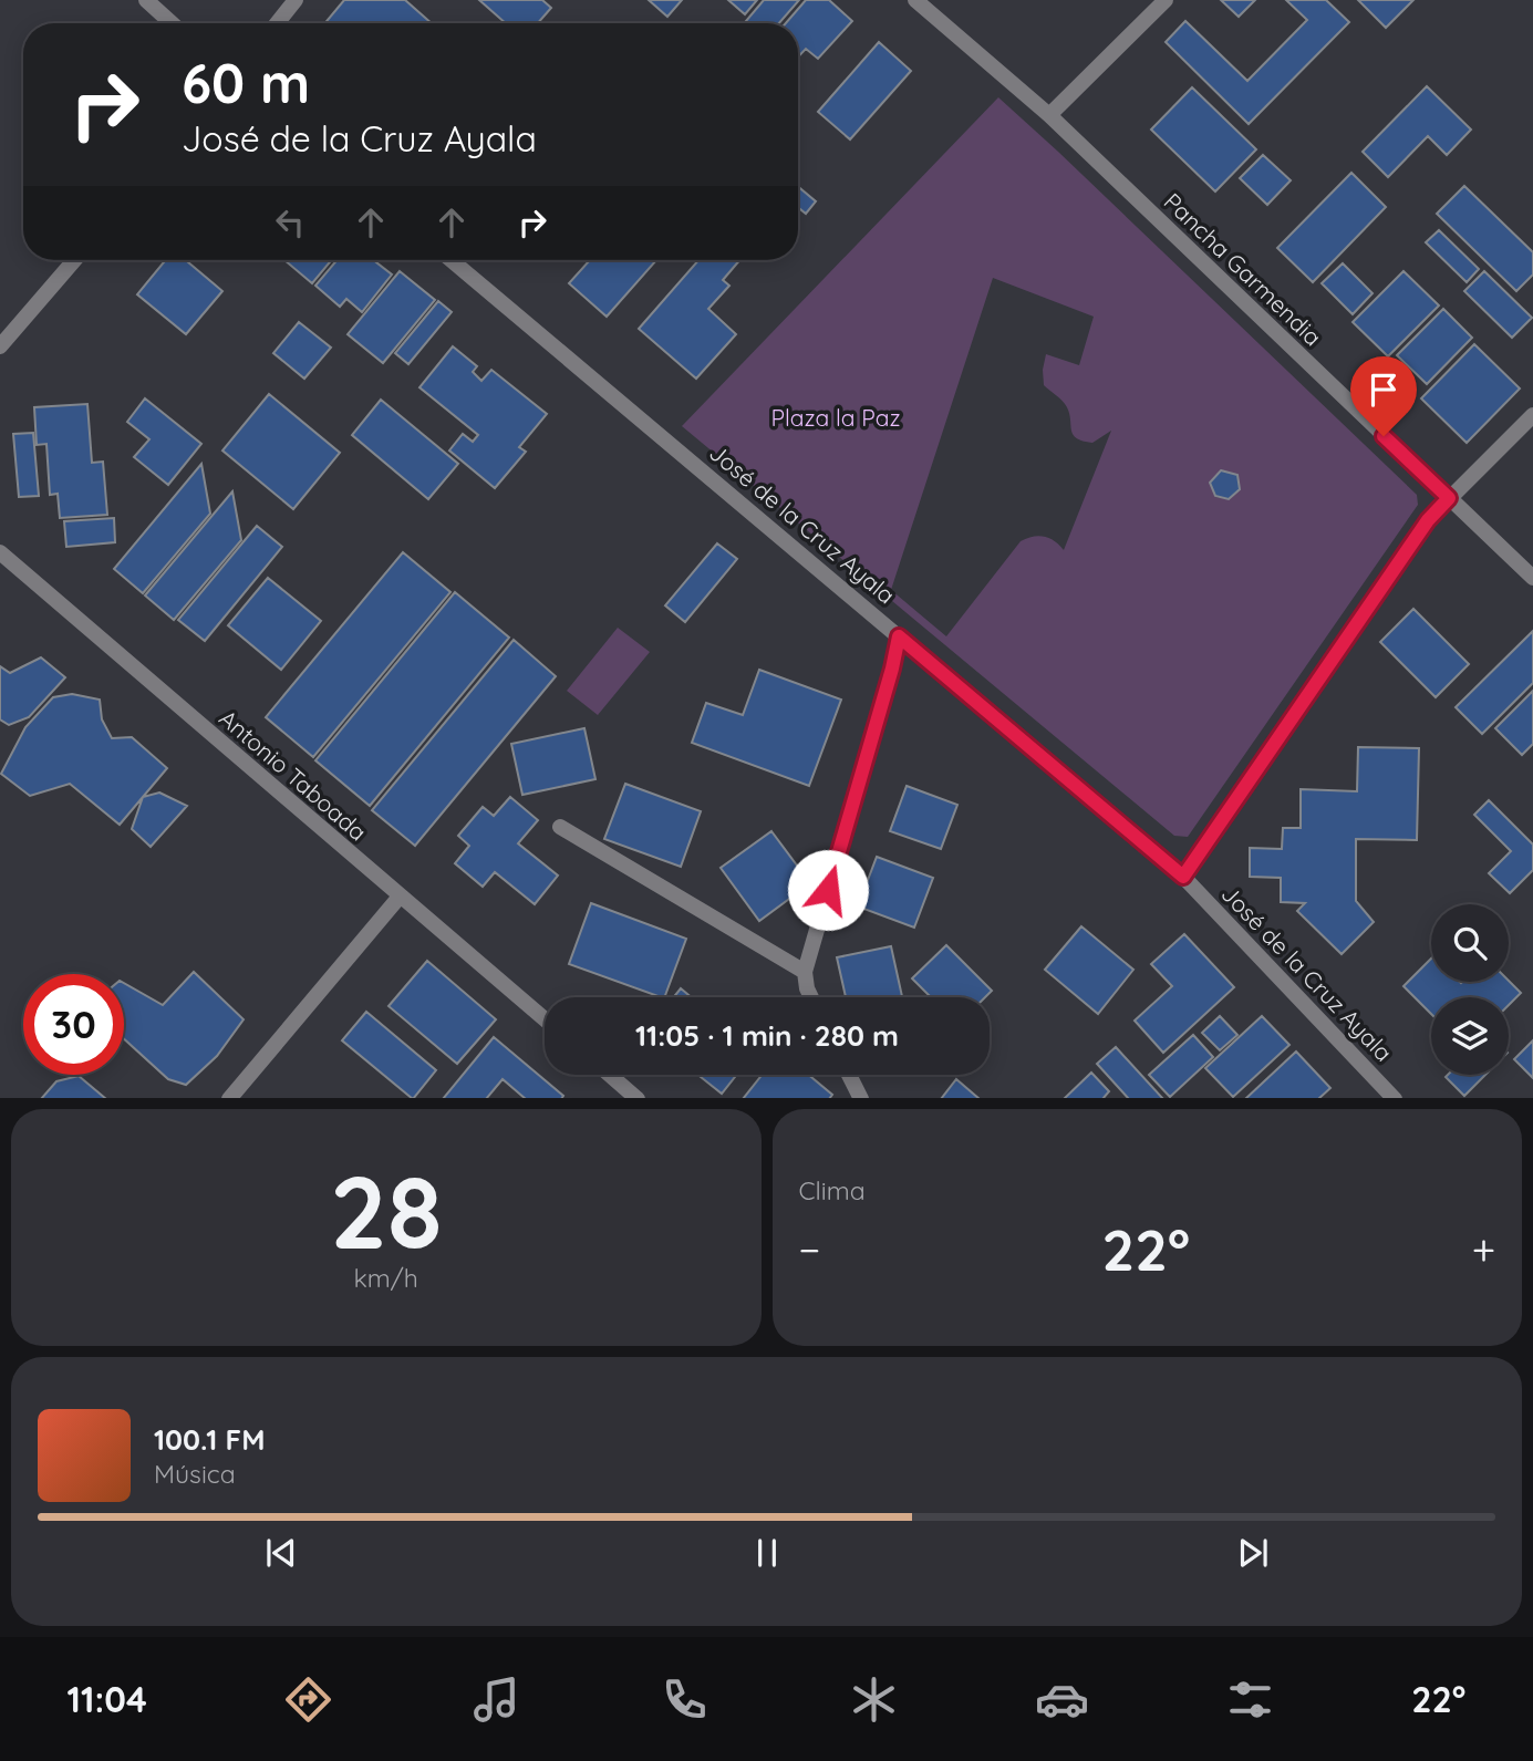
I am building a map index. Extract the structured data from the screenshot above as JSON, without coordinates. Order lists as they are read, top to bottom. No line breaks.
{"streets":{"street":["Pancha Garmendia","José de la Cruz Ayala","Antonio Taboada"]},"parks":["Plaza la Paz"],"page":{"turn":["60 m","José de la Cruz Ayala"],"limit":"30","trip":"11:05 · 1 min · 280 m","tile":[["28","km/h"],"Clima"],"heat":["−","22°","+"],"song":["100.1 FM","Música"],"tabs":["11:04","22°"]}}
